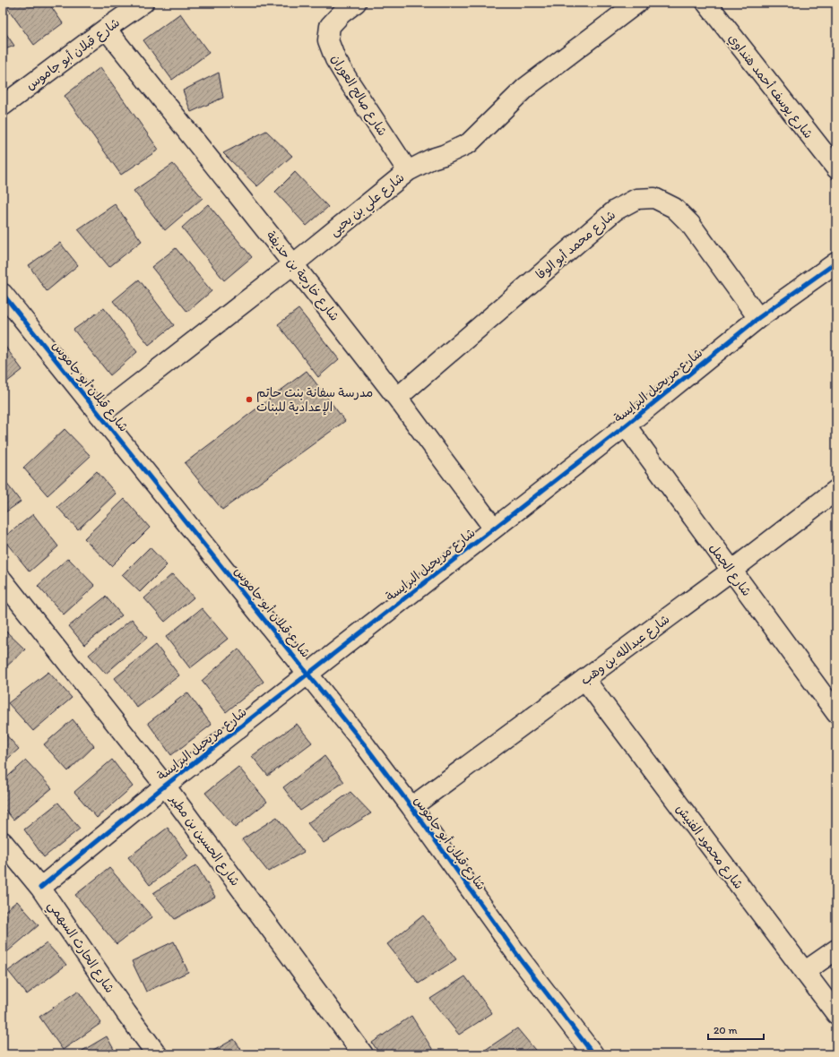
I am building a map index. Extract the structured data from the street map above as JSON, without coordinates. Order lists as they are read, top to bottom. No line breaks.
{"streets":{"street":["شارع قبلان أبو جاموس","شارع يوسف أحمد هنداوي","شارع صالح العوران","شارع علي بن يحيى","شارع محمد أبو الوفا","شارع خارجة بن حذيفة","شارع مريحيل البرايسة","شارع الجمل","شارع عبدالله بن وهب","شارع الحسين بن مطير","شارع محمود الفنيش","شارع الحارث السهمي"]},"crossings":[["شارع قبلان أبو جاموس","شارع علي بن يحيى"],["شارع قبلان أبو جاموس","شارع خارجة بن حذيفة"],["شارع قبلان أبو جاموس","شارع مريحيل البرايسة"],["شارع قبلان أبو جاموس","شارع عبدالله بن وهب"],["شارع صالح العوران","شارع علي بن يحيى"],["شارع علي بن يحيى","شارع خارجة بن حذيفة"],["شارع محمد أبو الوفا","شارع خارجة بن حذيفة"],["شارع محمد أبو الوفا","شارع مريحيل البرايسة"],["شارع خارجة بن حذيفة","شارع مريحيل البرايسة"],["شارع مريحيل البرايسة","شارع الجمل"],["شارع مريحيل البرايسة","شارع الحسين بن مطير"],["شارع مريحيل البرايسة","شارع الحارث السهمي"],["شارع الجمل","شارع عبدالله بن وهب"],["شارع عبدالله بن وهب","شارع محمود الفنيش"]],"places":["مدرسة سفانة بنت حاتم الإعدادية للبنات"],"scale_bar":"20 m"}
